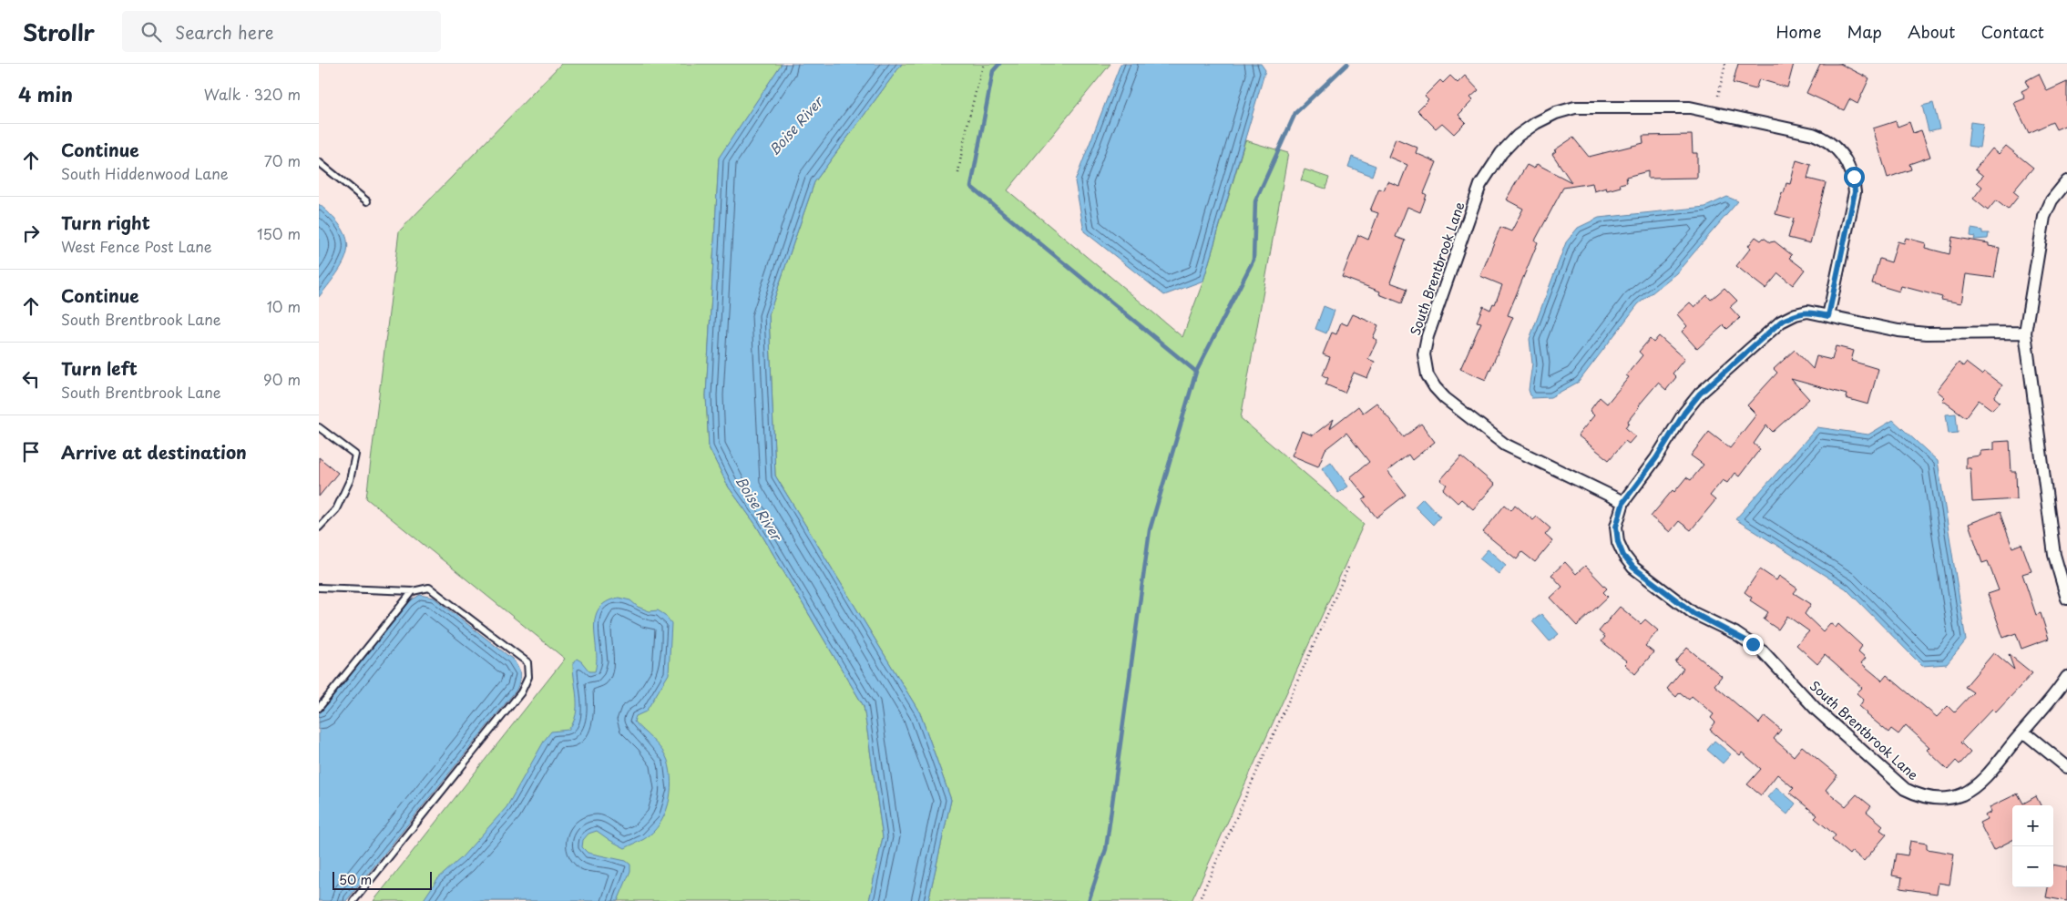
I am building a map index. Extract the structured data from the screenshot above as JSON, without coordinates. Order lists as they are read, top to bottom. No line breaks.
{"streets":{"street":["South Brentbrook Lane"]},"water":["Boise River"],"scale_bar":"50 m","page":{"header":"Strollr","search":"Search here","nav":["Home","Map","About","Contact"],"heading":["4 min","Walk · 320 m"],"list":[["Continue","South Hiddenwood Lane","70 m"],["Turn right","West Fence Post Lane","150 m"],["Continue","South Brentbrook Lane","10 m"],["Turn left","South Brentbrook Lane","90 m"],"Arrive at destination"],"map_buttons":["+","−"],"scale":"50 m"}}
